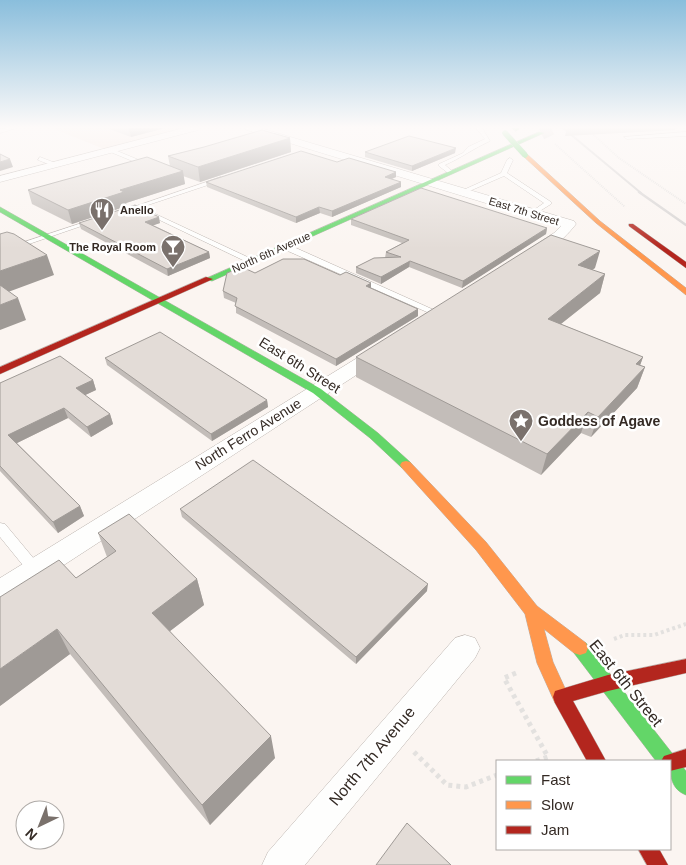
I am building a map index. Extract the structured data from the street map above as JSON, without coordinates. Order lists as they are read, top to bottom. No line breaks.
{"streets":{"main road":["North 6th Avenue","East 6th Street"],"street":["East 7th Street","North Ferro Avenue","North 7th Avenue"]},"crossings":[["East 7th Street","North 6th Avenue"],["North 6th Avenue","East 6th Street"],["East 6th Street","North Ferro Avenue"]],"places":{"restaurant":["Anello"],"bar":["The Royal Room"],"place":["Goddess of Agave"]},"legend":["Fast","Slow","Jam"],"north":"bottom left"}
